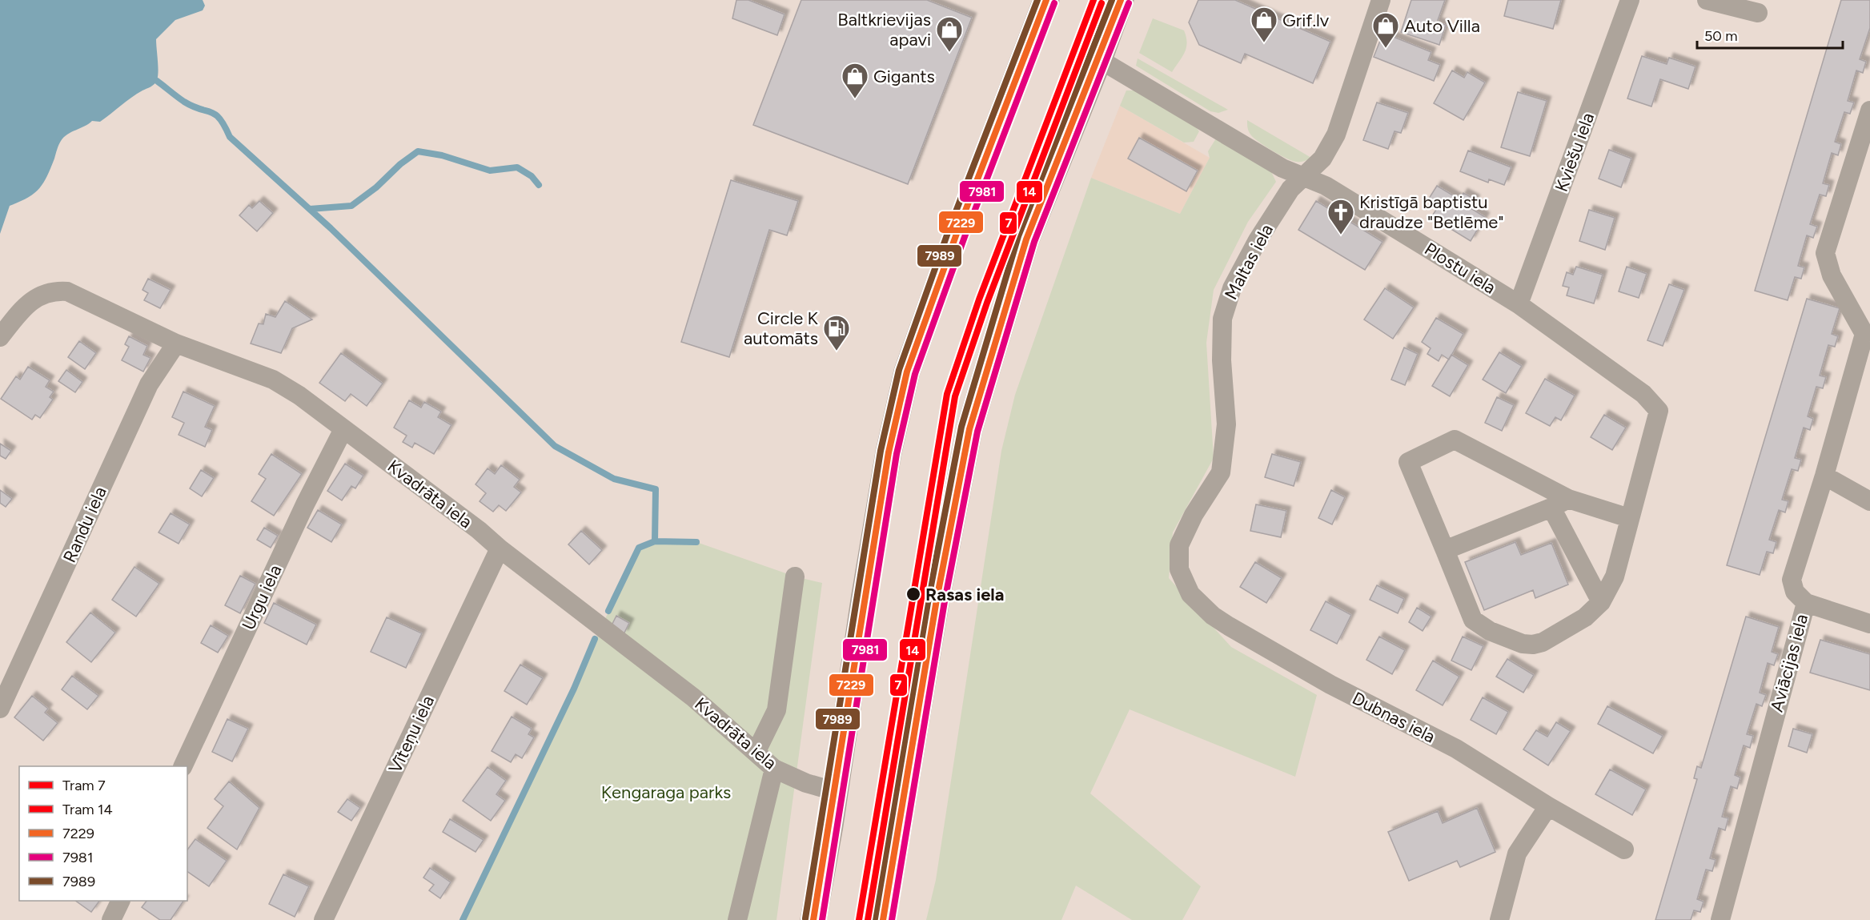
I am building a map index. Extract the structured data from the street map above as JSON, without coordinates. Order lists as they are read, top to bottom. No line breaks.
{"streets":{"street":["Kviešu iela","Maltas iela","Plostu iela","Kvadrāta iela","Randu iela","Urgu iela","Aviācijas iela","Dubnas iela","Vīteņu iela"]},"crossings":[["Kviešu iela","Plostu iela"],["Maltas iela","Plostu iela"],["Maltas iela","Dubnas iela"],["Kvadrāta iela","Randu iela"],["Kvadrāta iela","Urgu iela"],["Kvadrāta iela","Vīteņu iela"]],"parks":["Ķengaraga parks"],"places":{"shop":["Grif.lv","Auto Villa","Baltkrievijas apavi","Gigants"],"church":["Kristīgā baptistu draudze \"Betlēme\""],"fuel station":["Circle K automāts"],"other":["Rasas iela"]},"lines":["tram line 7","transit line 7229","transit line 7989","tram line 14","transit line 7981"],"legend":["Tram 7","Tram 14","7229","7981","7989"],"scale_bar":"50 m"}
